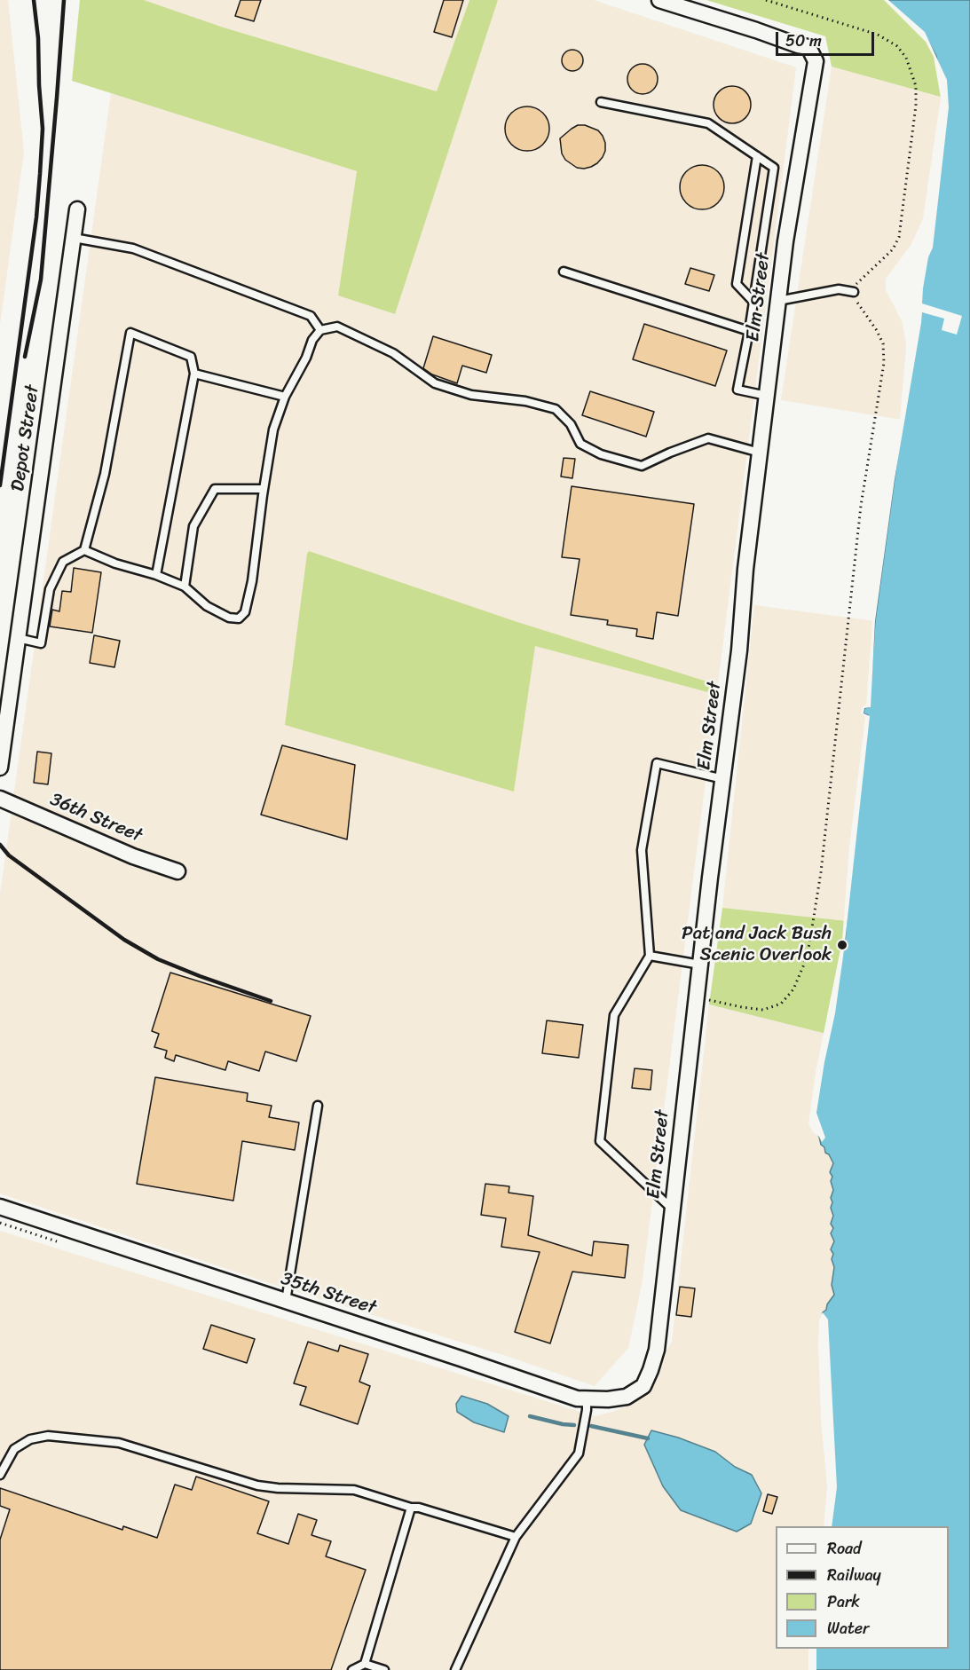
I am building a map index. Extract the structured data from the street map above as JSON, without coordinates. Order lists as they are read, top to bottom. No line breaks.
{"streets":{"street":["Elm Street","Depot Street","36th Street","35th Street"]},"crossings":[["Elm Street","35th Street"]],"places":["Pat and Jack Bush Scenic Overlook"],"legend":["Road","Railway","Park","Water"],"scale_bar":"50 m"}
